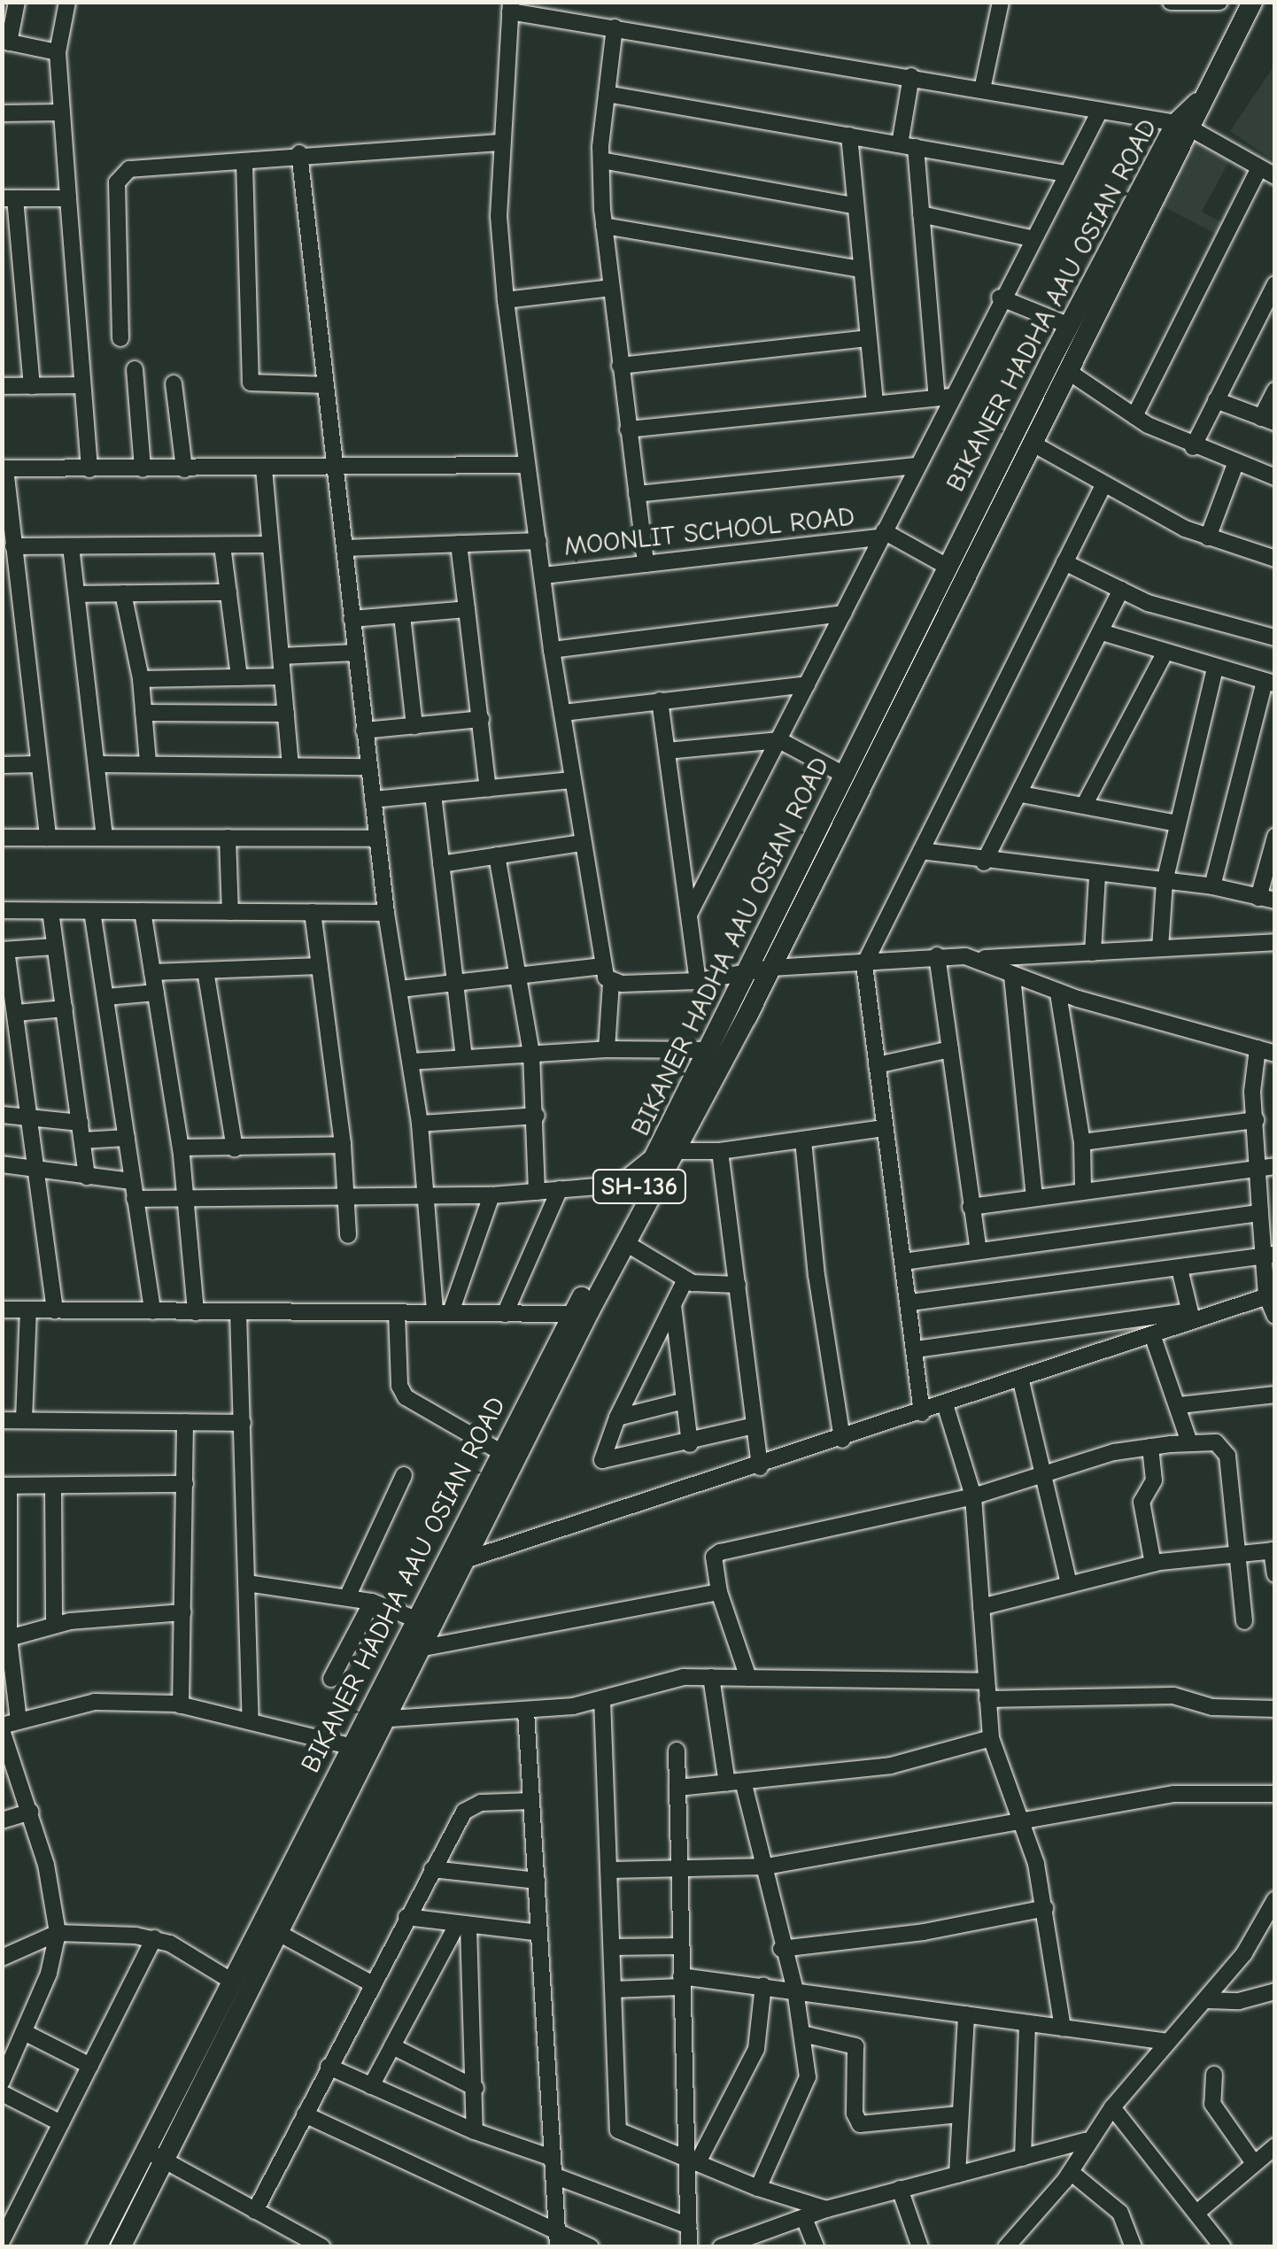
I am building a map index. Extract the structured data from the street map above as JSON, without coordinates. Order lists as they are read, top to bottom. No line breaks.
{"streets":{"main road":["BIKANER HADHA AAU OSIAN ROAD","SH-136"],"street":["MOONLIT SCHOOL ROAD"]}}
